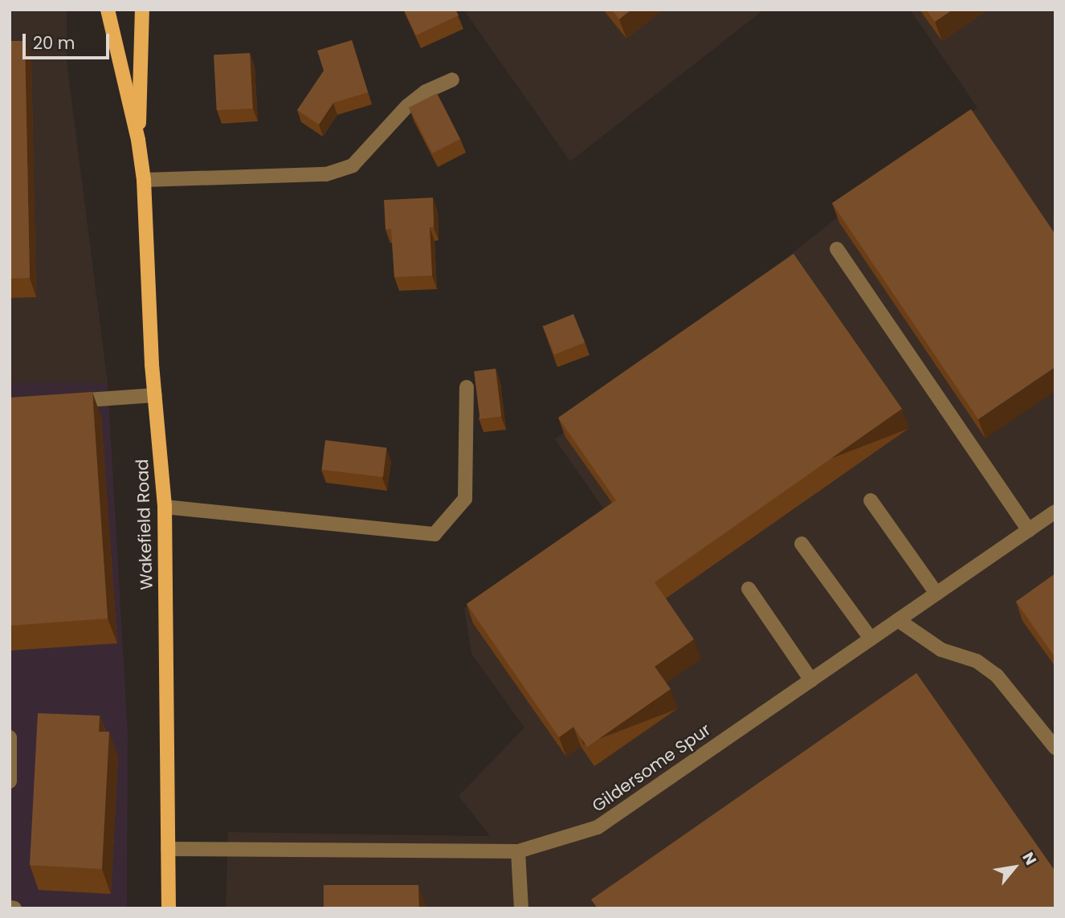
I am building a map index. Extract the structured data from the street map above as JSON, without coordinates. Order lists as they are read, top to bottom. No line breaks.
{"streets":{"main road":["Wakefield Road"],"street":["Gildersome Spur"]},"crossings":[["Wakefield Road","Gildersome Spur"]],"scale_bar":"20 m","north":"top right"}
